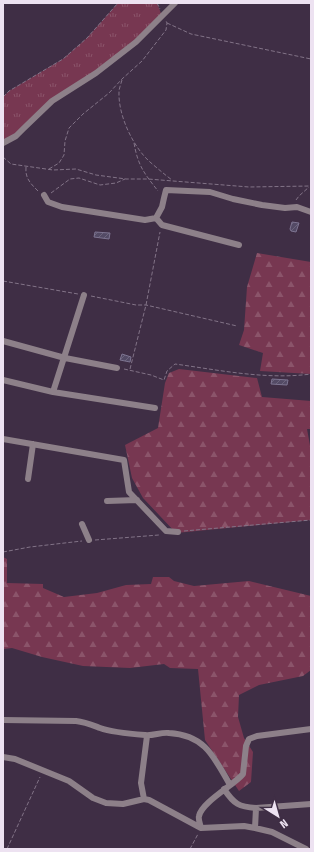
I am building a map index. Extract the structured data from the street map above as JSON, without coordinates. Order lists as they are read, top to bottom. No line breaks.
{"north":"bottom right"}
